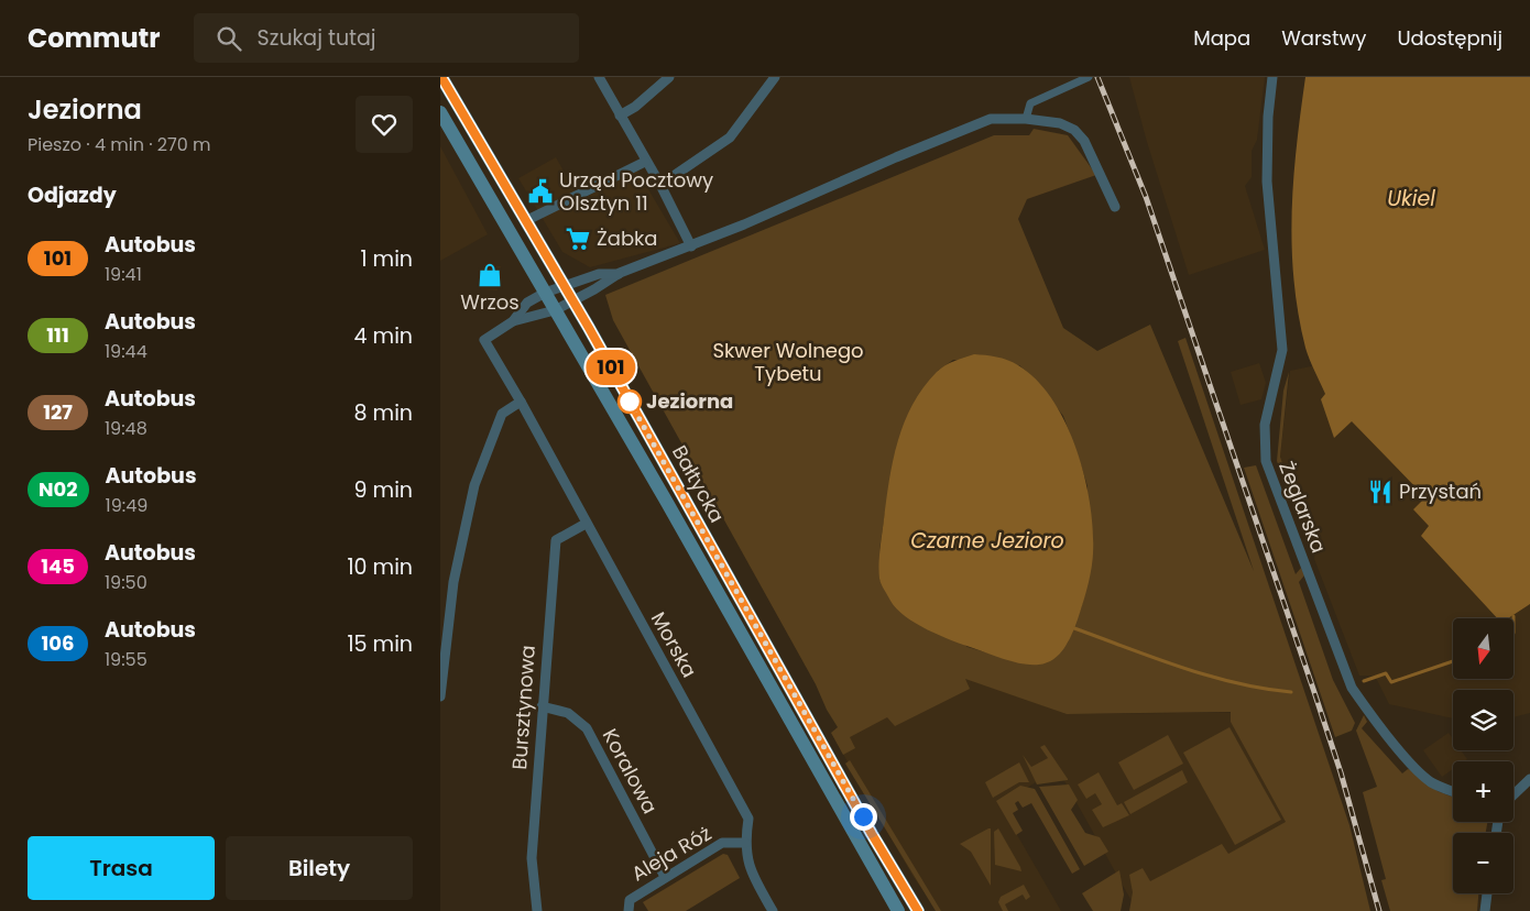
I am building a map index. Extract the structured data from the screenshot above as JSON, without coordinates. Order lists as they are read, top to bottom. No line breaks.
{"streets":{"main road":["Bałtycka"],"street":["Żeglarska","Morska","Bursztynowa","Koralowa","Aleja Róż"]},"crossings":[["Morska","Bursztynowa"],["Morska","Aleja Róż"],["Bursztynowa","Koralowa"],["Koralowa","Aleja Róż"]],"water":["Ukiel","Czarne Jezioro"],"parks":["Skwer Wolnego Tybetu"],"places":{"public building":["Urząd Pocztowy Olsztyn 11"],"supermarket":["Żabka"],"shop":["Wrzos"],"other":["Jeziorna"],"restaurant":["Przystań"]},"lines":["bus line 101"],"north":"bottom","page":{"header":"Commutr","search":"Szukaj tutaj","nav":["Mapa","Warstwy","Udostępnij"],"heading":[["Jeziorna","Pieszo · 4 min · 270 m"],"Odjazdy"],"on_map":"101","list":[{"mark":"101","name":"Autobus","note":"19:41","value":"1 min"},{"mark":"111","name":"Autobus","note":"19:44","value":"4 min"},{"mark":"127","name":"Autobus","note":"19:48","value":"8 min"},{"mark":"N02","name":"Autobus","note":"19:49","value":"9 min"},{"mark":"145","name":"Autobus","note":"19:50","value":"10 min"},{"mark":"106","name":"Autobus","note":"19:55","value":"15 min"}],"map_buttons":["+","−"],"buttons":["Trasa","Bilety"]}}
